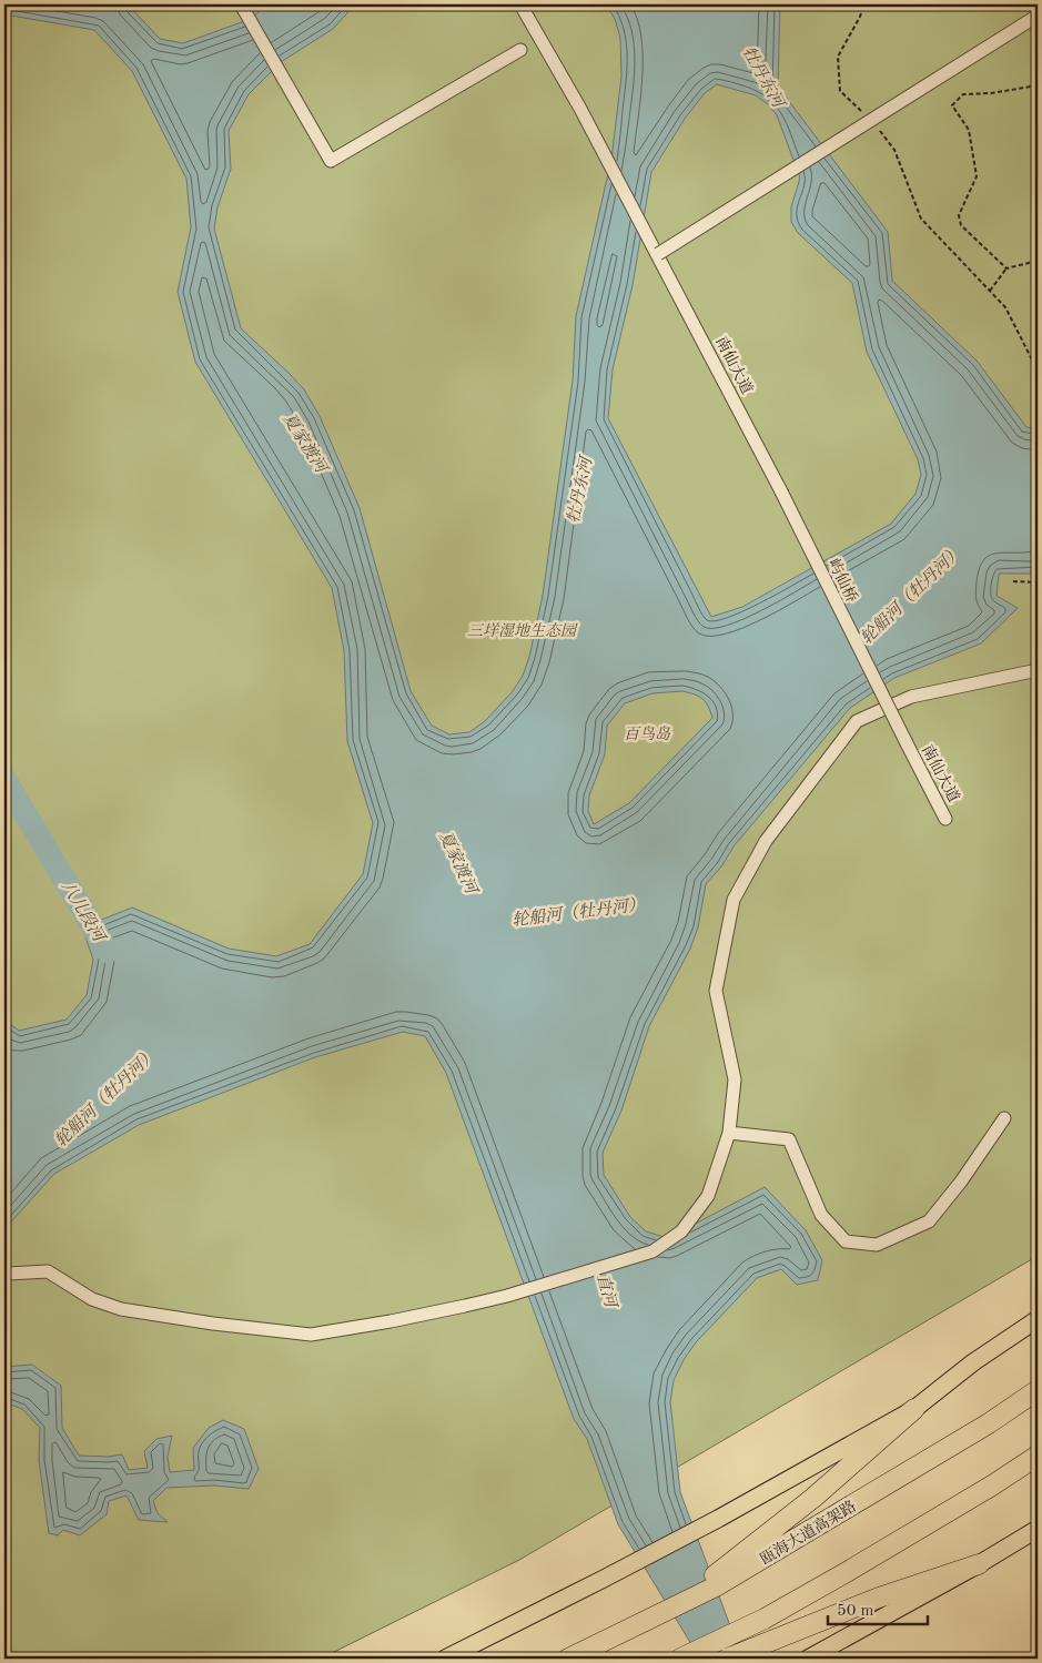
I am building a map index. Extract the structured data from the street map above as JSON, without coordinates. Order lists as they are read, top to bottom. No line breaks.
{"streets":{"highway":["瓯海大道高架路"],"street":["南仙大道","屿仙桥"]},"crossings":[["南仙大道","屿仙桥"]],"water":["牡丹东河","夏家渡河","轮船河（牡丹河）","八儿段河","直河"],"parks":["三垟湿地生态园","百鸟岛"],"scale_bar":"50 m"}
